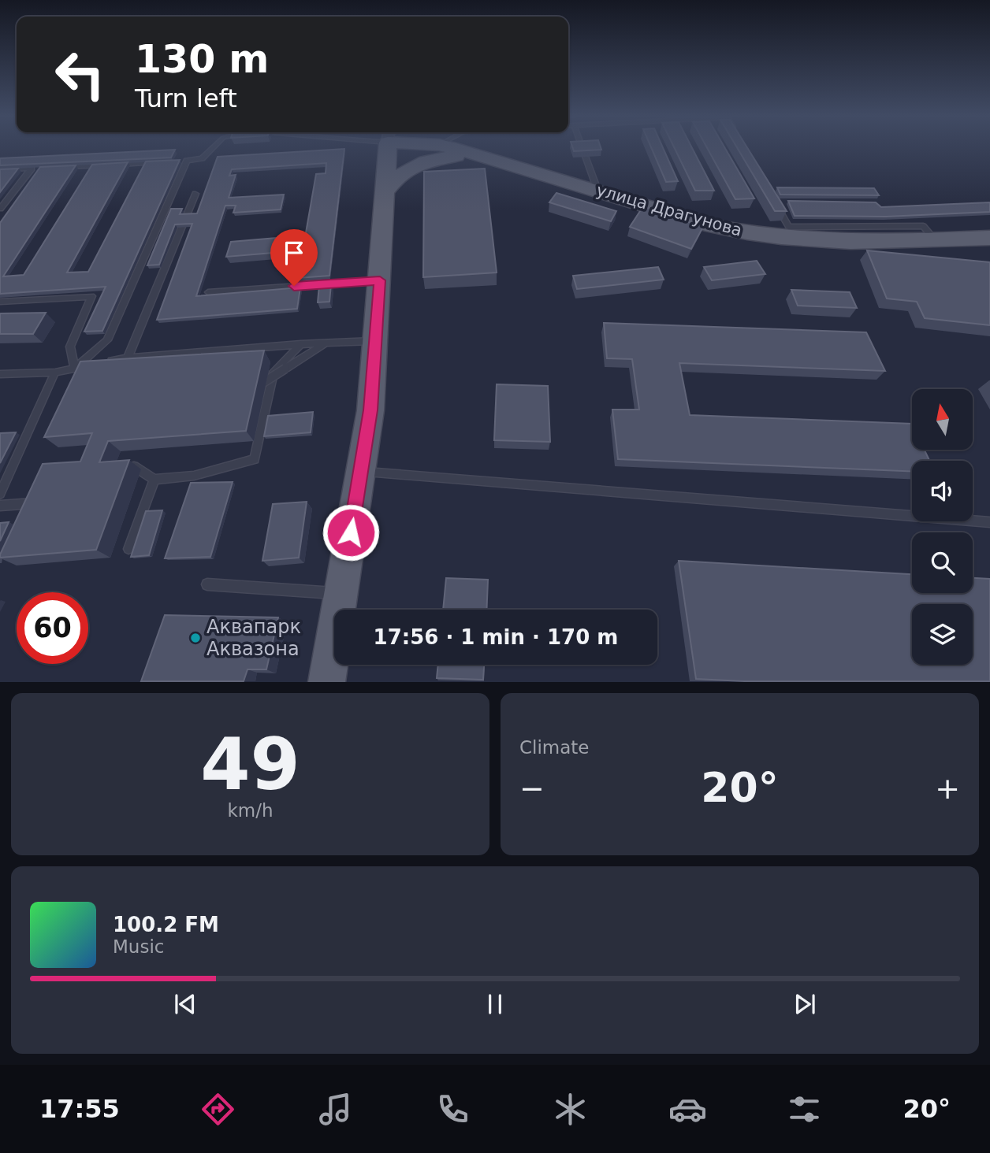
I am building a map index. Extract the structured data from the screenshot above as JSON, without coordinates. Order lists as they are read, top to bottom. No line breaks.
{"streets":{"main road":["улица Драгунова"]},"places":["Аквапарк Аквазона"],"north":"top","page":{"turn":["130 m","Turn left"],"limit":"60","trip":"17:56 · 1 min · 170 m","tile":[["49","km/h"],"Climate"],"heat":["−","20°","+"],"song":["100.2 FM","Music"],"tabs":["17:55","20°"]}}
